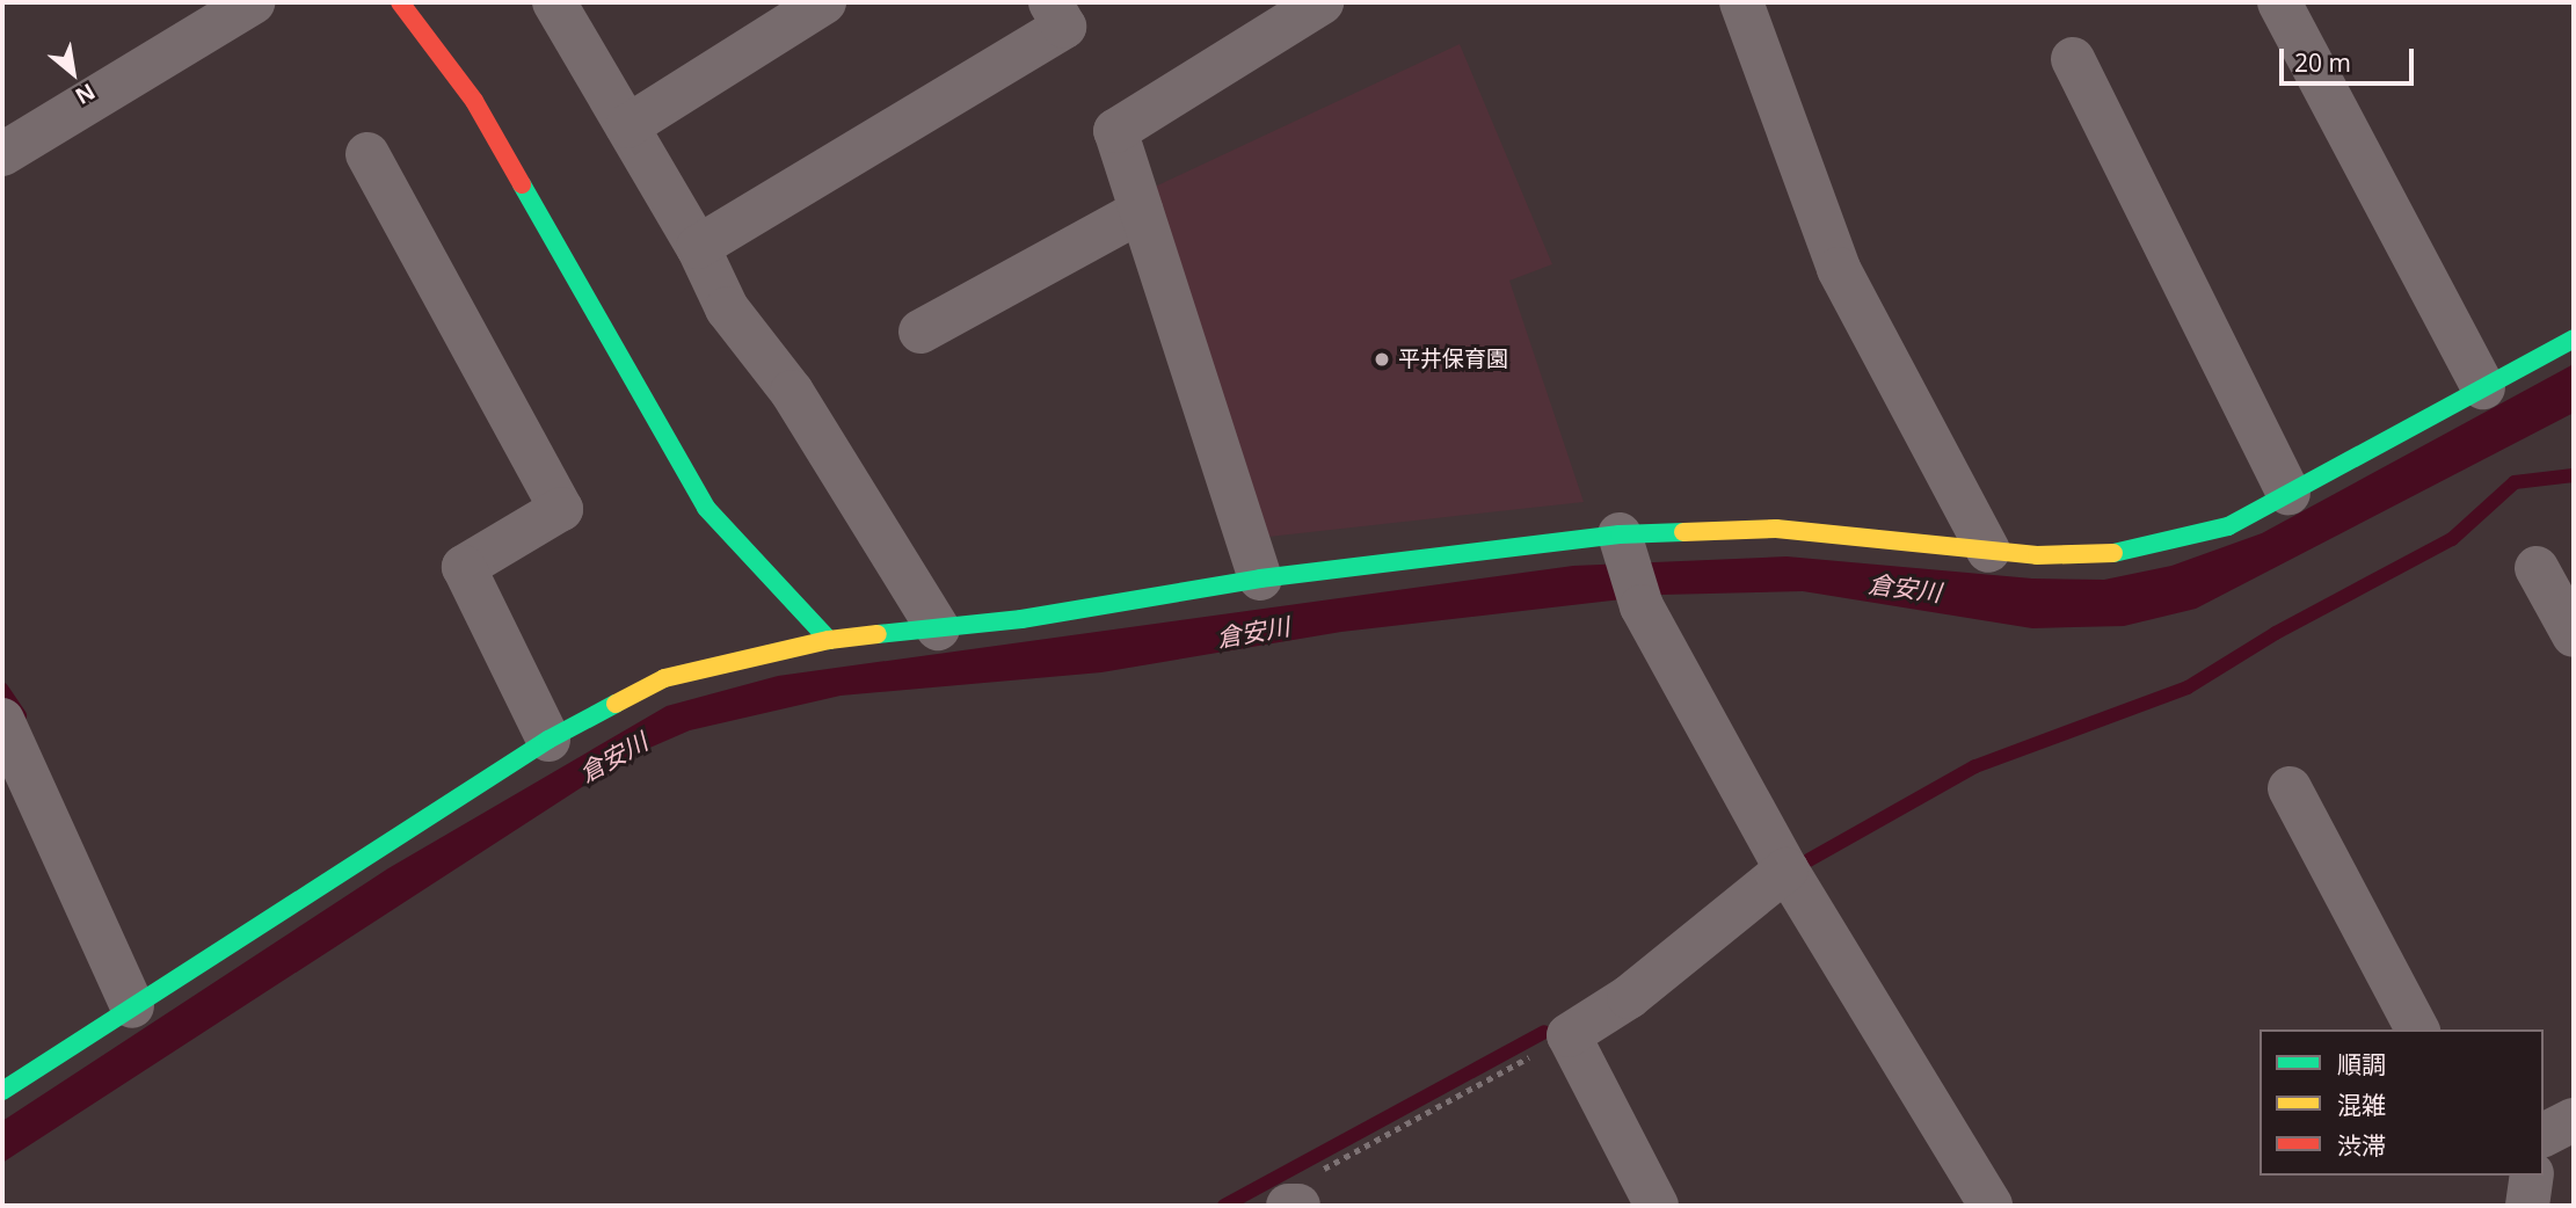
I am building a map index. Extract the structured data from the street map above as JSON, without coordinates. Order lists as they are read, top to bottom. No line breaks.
{"water":["倉安川"],"places":["平井保育園"],"legend":["順調","混雑","渋滞"],"scale_bar":"20 m","north":"bottom right"}
